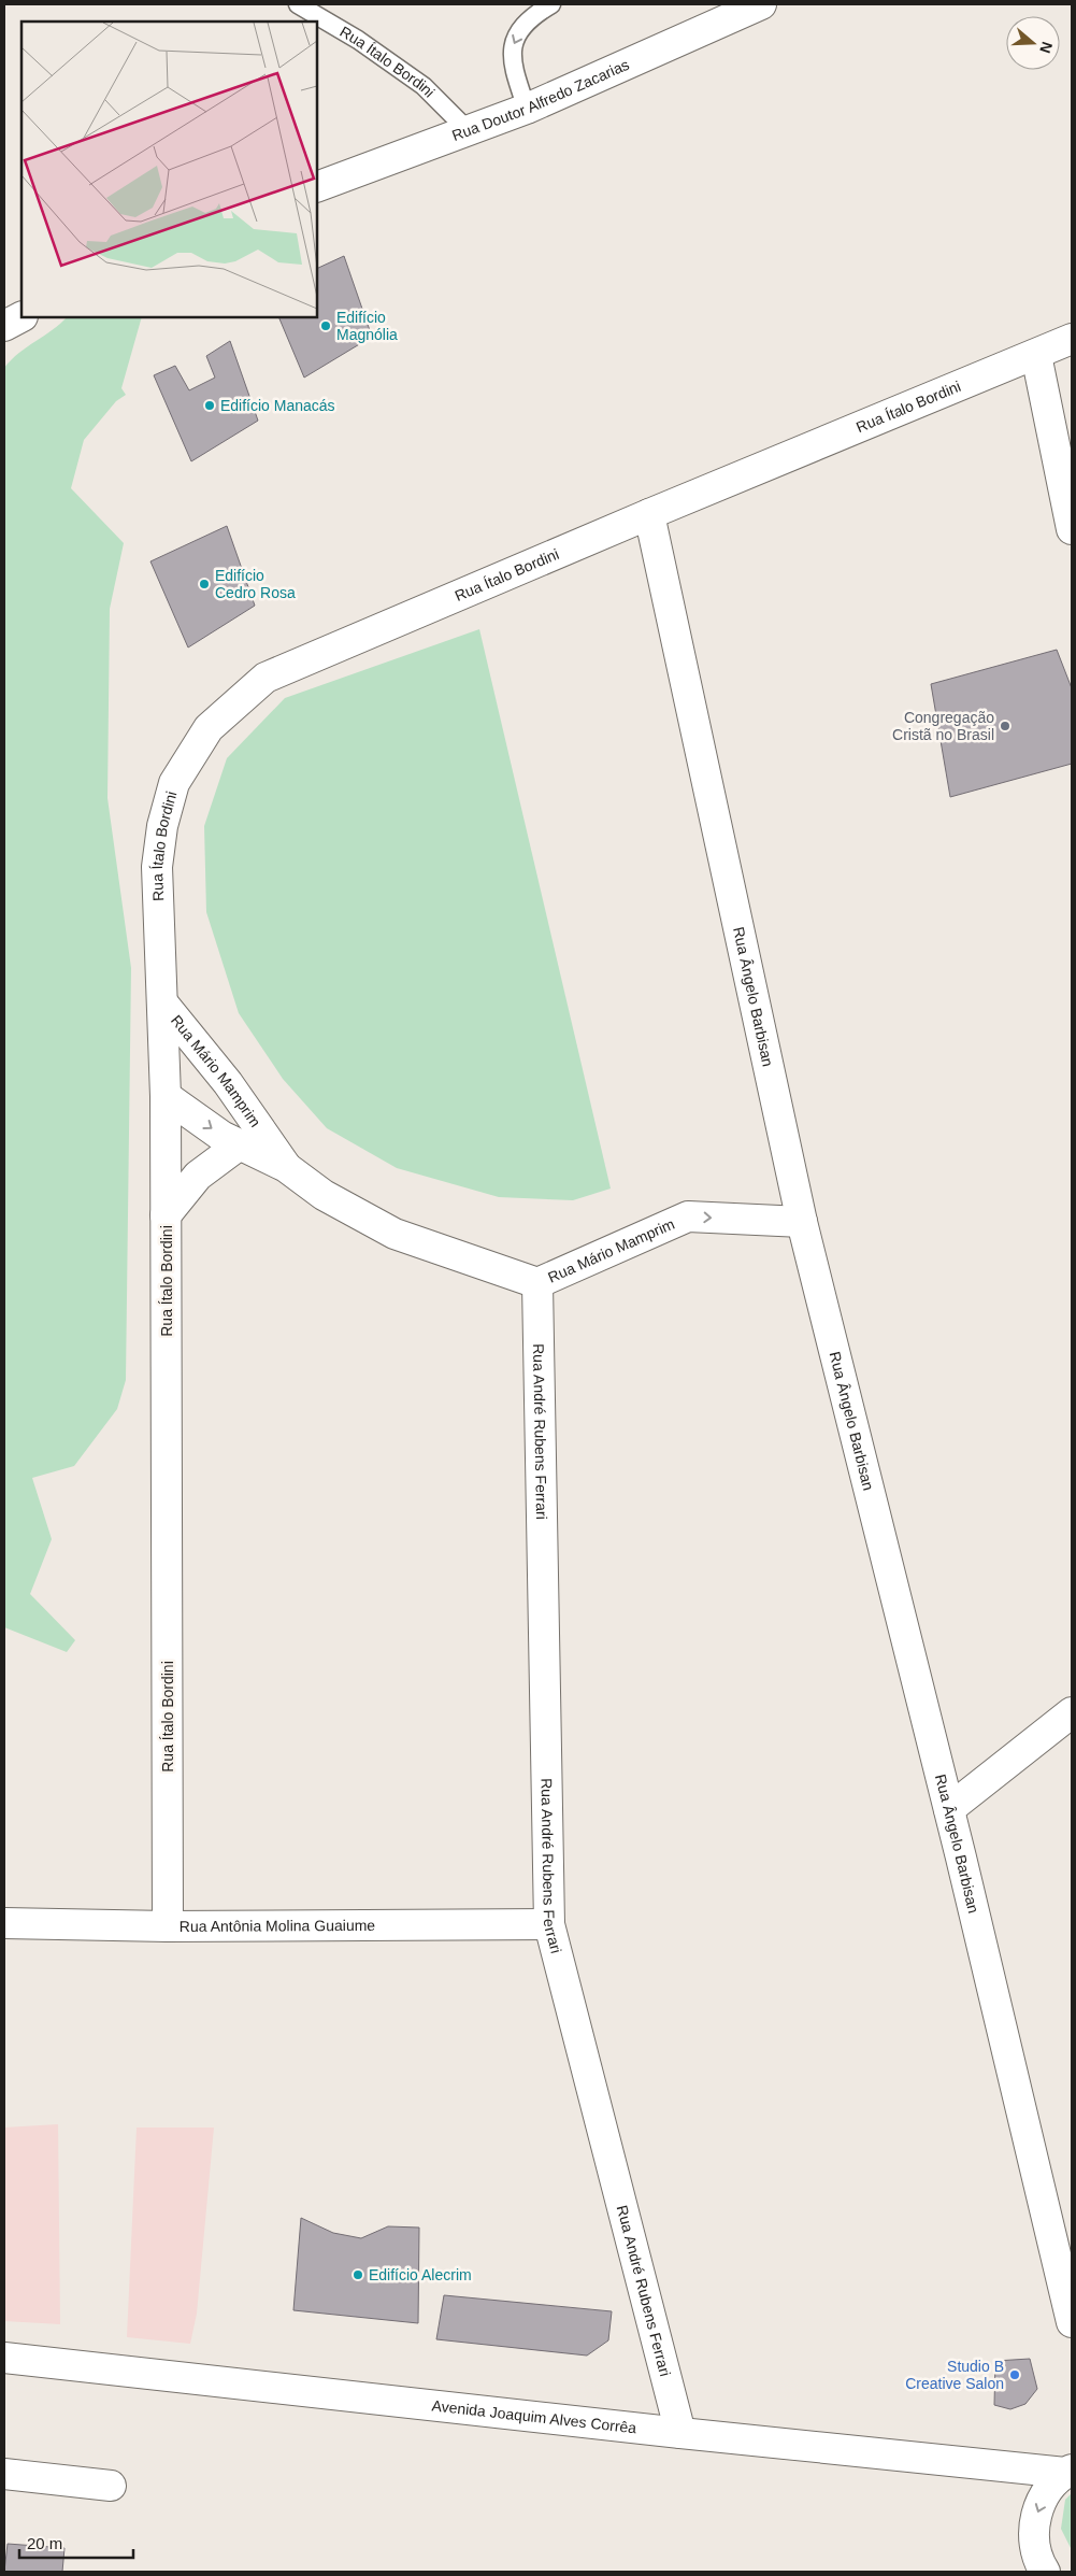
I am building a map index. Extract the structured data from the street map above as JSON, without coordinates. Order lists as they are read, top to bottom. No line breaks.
{"streets":{"street":["Rua Ítalo Bordini","Rua Doutor Alfredo Zacarias","Rua Ângelo Barbisan","Rua Mário Mamprim","Rua André Rubens Ferrari","Rua Antônia Molina Guaiume","Avenida Joaquim Alves Corrêa"]},"crossings":[["Rua Ítalo Bordini","Rua Doutor Alfredo Zacarias"],["Rua Ítalo Bordini","Rua Ângelo Barbisan"],["Rua Ítalo Bordini","Rua Mário Mamprim"],["Rua Ítalo Bordini","Rua Antônia Molina Guaiume"],["Rua Ângelo Barbisan","Rua Mário Mamprim"],["Rua Mário Mamprim","Rua André Rubens Ferrari"],["Rua André Rubens Ferrari","Rua Antônia Molina Guaiume"],["Rua André Rubens Ferrari","Avenida Joaquim Alves Corrêa"]],"places":["Edifício Magnólia","Edifício Manacás","Edifício Cedro Rosa","Congregação Cristã no Brasil","Edifício Alecrim","Studio B Creative Salon"],"scale_bar":"20 m","north":"right"}
